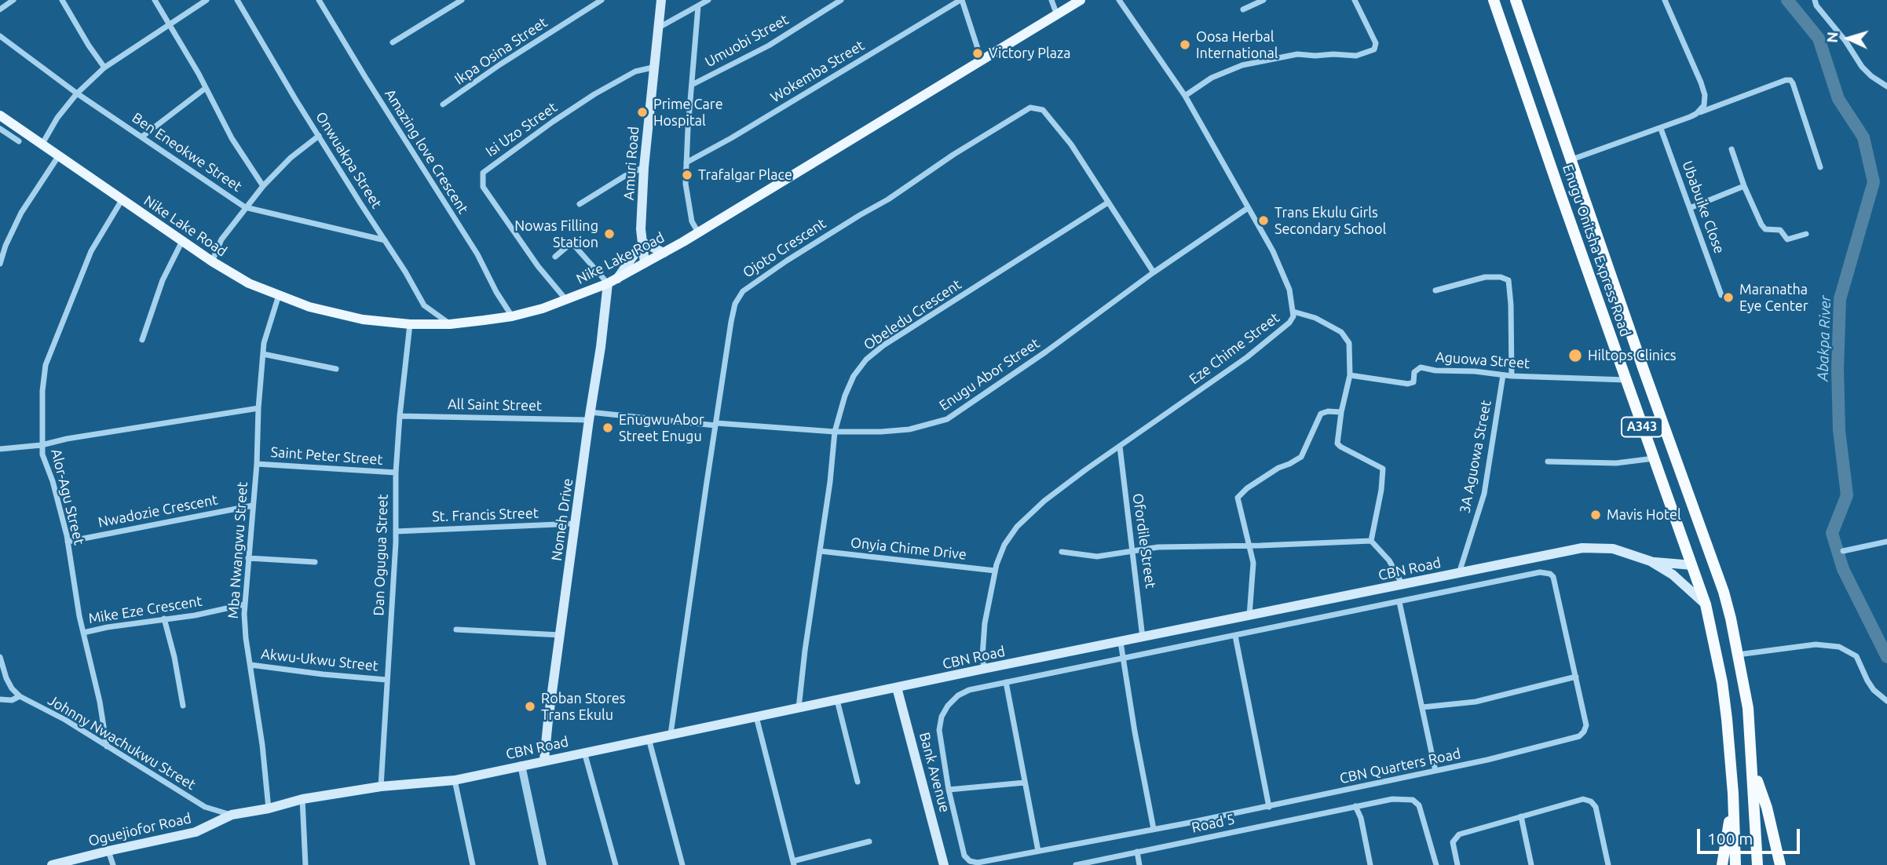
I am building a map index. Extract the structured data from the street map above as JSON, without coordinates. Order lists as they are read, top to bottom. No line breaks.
{"streets":{"highway":["Enugu Onitsha Express Road","A343"],"main road":["Amuri Road","Nike Lake Road","Nomeh Drive","CBN Road","Bank Avenue","Oguejiofor Road"],"street":["Umuobi Street","Ikpa Osina Street","Wokemba Street","Isi Uzo Street","Amazing love Crescent","Ben Eneokwe Street","Onwuakpa Street","Ubabuike Close","Ojoto Crescent","Obeledu Crescent","Eze Chime Street","Aguowa Street","Enugu Abor Street","All Saint Street","Saint Peter Street","3A Aguowa Street","Alor-Agu Street","Nwadozie Crescent","St. Francis Street","Ofordile Street","Onyia Chime Drive","Mba Nwangwu Street","Dan Ogugua Street","Mike Eze Crescent","Akwu-Ukwu Street","Johnny Nwachukwu Street","CBN Quarters Road","Road 5"]},"crossings":[["Isi Uzo Street","Amuri Road"],["Isi Uzo Street","Nike Lake Road"],["Amazing love Crescent","Nike Lake Road"],["Ben Eneokwe Street","Onwuakpa Street"],["Onwuakpa Street","Nike Lake Road"],["Amuri Road","Nike Lake Road"],["Nike Lake Road","Alor-Agu Street"],["Nike Lake Road","Nomeh Drive"],["Nike Lake Road","Mba Nwangwu Street"],["Nike Lake Road","Dan Ogugua Street"],["Ojoto Crescent","Obeledu Crescent"],["Ojoto Crescent","Enugu Abor Street"],["Ojoto Crescent","All Saint Street"],["Ojoto Crescent","CBN Road"],["Enugu Onitsha Express Road","Aguowa Street"],["Enugu Onitsha Express Road","CBN Road"],["Obeledu Crescent","Enugu Abor Street"],["Obeledu Crescent","Onyia Chime Drive"],["Obeledu Crescent","CBN Road"],["Eze Chime Street","Enugu Abor Street"],["Eze Chime Street","Ofordile Street"],["Eze Chime Street","Onyia Chime Drive"],["Eze Chime Street","CBN Road"],["Aguowa Street","3A Aguowa Street"],["Enugu Abor Street","All Saint Street"],["All Saint Street","Nomeh Drive"],["All Saint Street","Dan Ogugua Street"],["Saint Peter Street","Mba Nwangwu Street"],["Saint Peter Street","Dan Ogugua Street"],["3A Aguowa Street","CBN Road"],["Alor-Agu Street","Nwadozie Crescent"],["Alor-Agu Street","Mike Eze Crescent"],["Alor-Agu Street","Johnny Nwachukwu Street"],["Nwadozie Crescent","Mba Nwangwu Street"],["St. Francis Street","Nomeh Drive"],["St. Francis Street","Dan Ogugua Street"],["Nomeh Drive","CBN Road"],["Ofordile Street","CBN Road"],["Mba Nwangwu Street","CBN Road"],["Mba Nwangwu Street","Mike Eze Crescent"],["Mba Nwangwu Street","Akwu-Ukwu Street"],["Dan Ogugua Street","CBN Road"],["Dan Ogugua Street","Akwu-Ukwu Street"],["CBN Road","Johnny Nwachukwu Street"],["CBN Road","Bank Avenue"],["CBN Road","Oguejiofor Road"],["Johnny Nwachukwu Street","Oguejiofor Road"]],"water":["Abakpa River"],"places":["Oosa Herbal International","Victory Plaza","Prime Care Hospital","Trafalgar Place","Trans Ekulu Girls Secondary School","Nowas Filling Station","Maranatha Eye Center","Hiltops Clinics","Enugwu Abor Street Enugu","Mavis Hotel","Roban Stores Trans Ekulu"],"scale_bar":"100 m","north":"left"}
